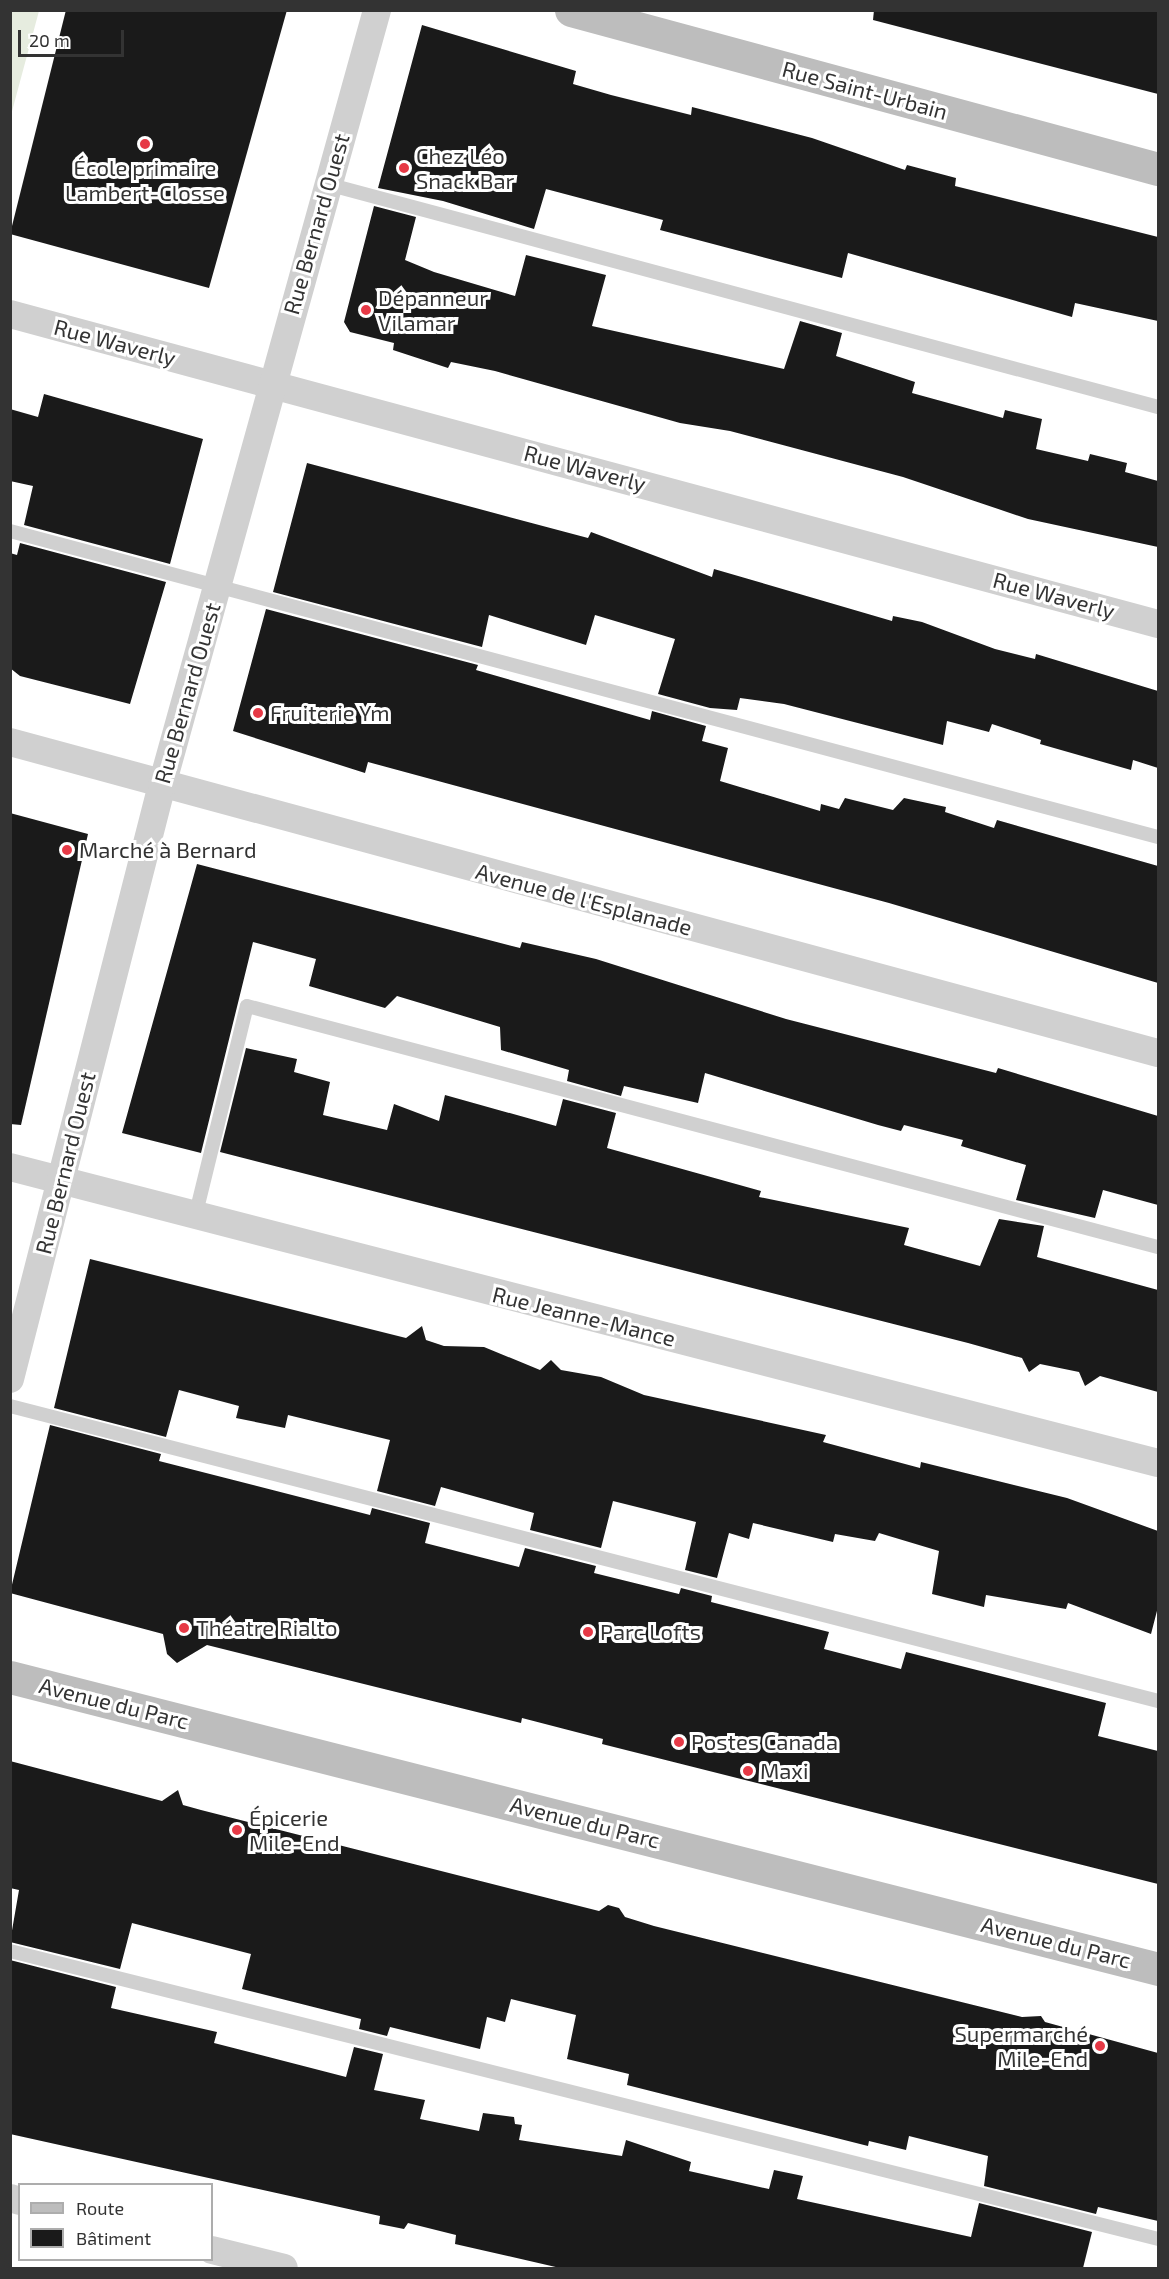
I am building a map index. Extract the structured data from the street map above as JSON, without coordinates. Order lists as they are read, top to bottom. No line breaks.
{"streets":{"main road":["Rue Saint-Urbain","Avenue du Parc"],"street":["Rue Bernard Ouest","Rue Waverly","Avenue de l'Esplanade","Rue Jeanne-Mance"]},"crossings":[["Rue Bernard Ouest","Rue Waverly"],["Rue Bernard Ouest","Avenue de l'Esplanade"],["Rue Bernard Ouest","Rue Jeanne-Mance"]],"places":["École primaire Lambert-Closse","Chez Léo Snack Bar","Dépanneur Vilamar","Fruiterie Ym","Marché à Bernard","Théatre Rialto","Parc Lofts","Postes Canada","Maxi","Épicerie Mile-End","Supermarché Mile-End"],"legend":["Route","Bâtiment"],"scale_bar":"20 m"}
